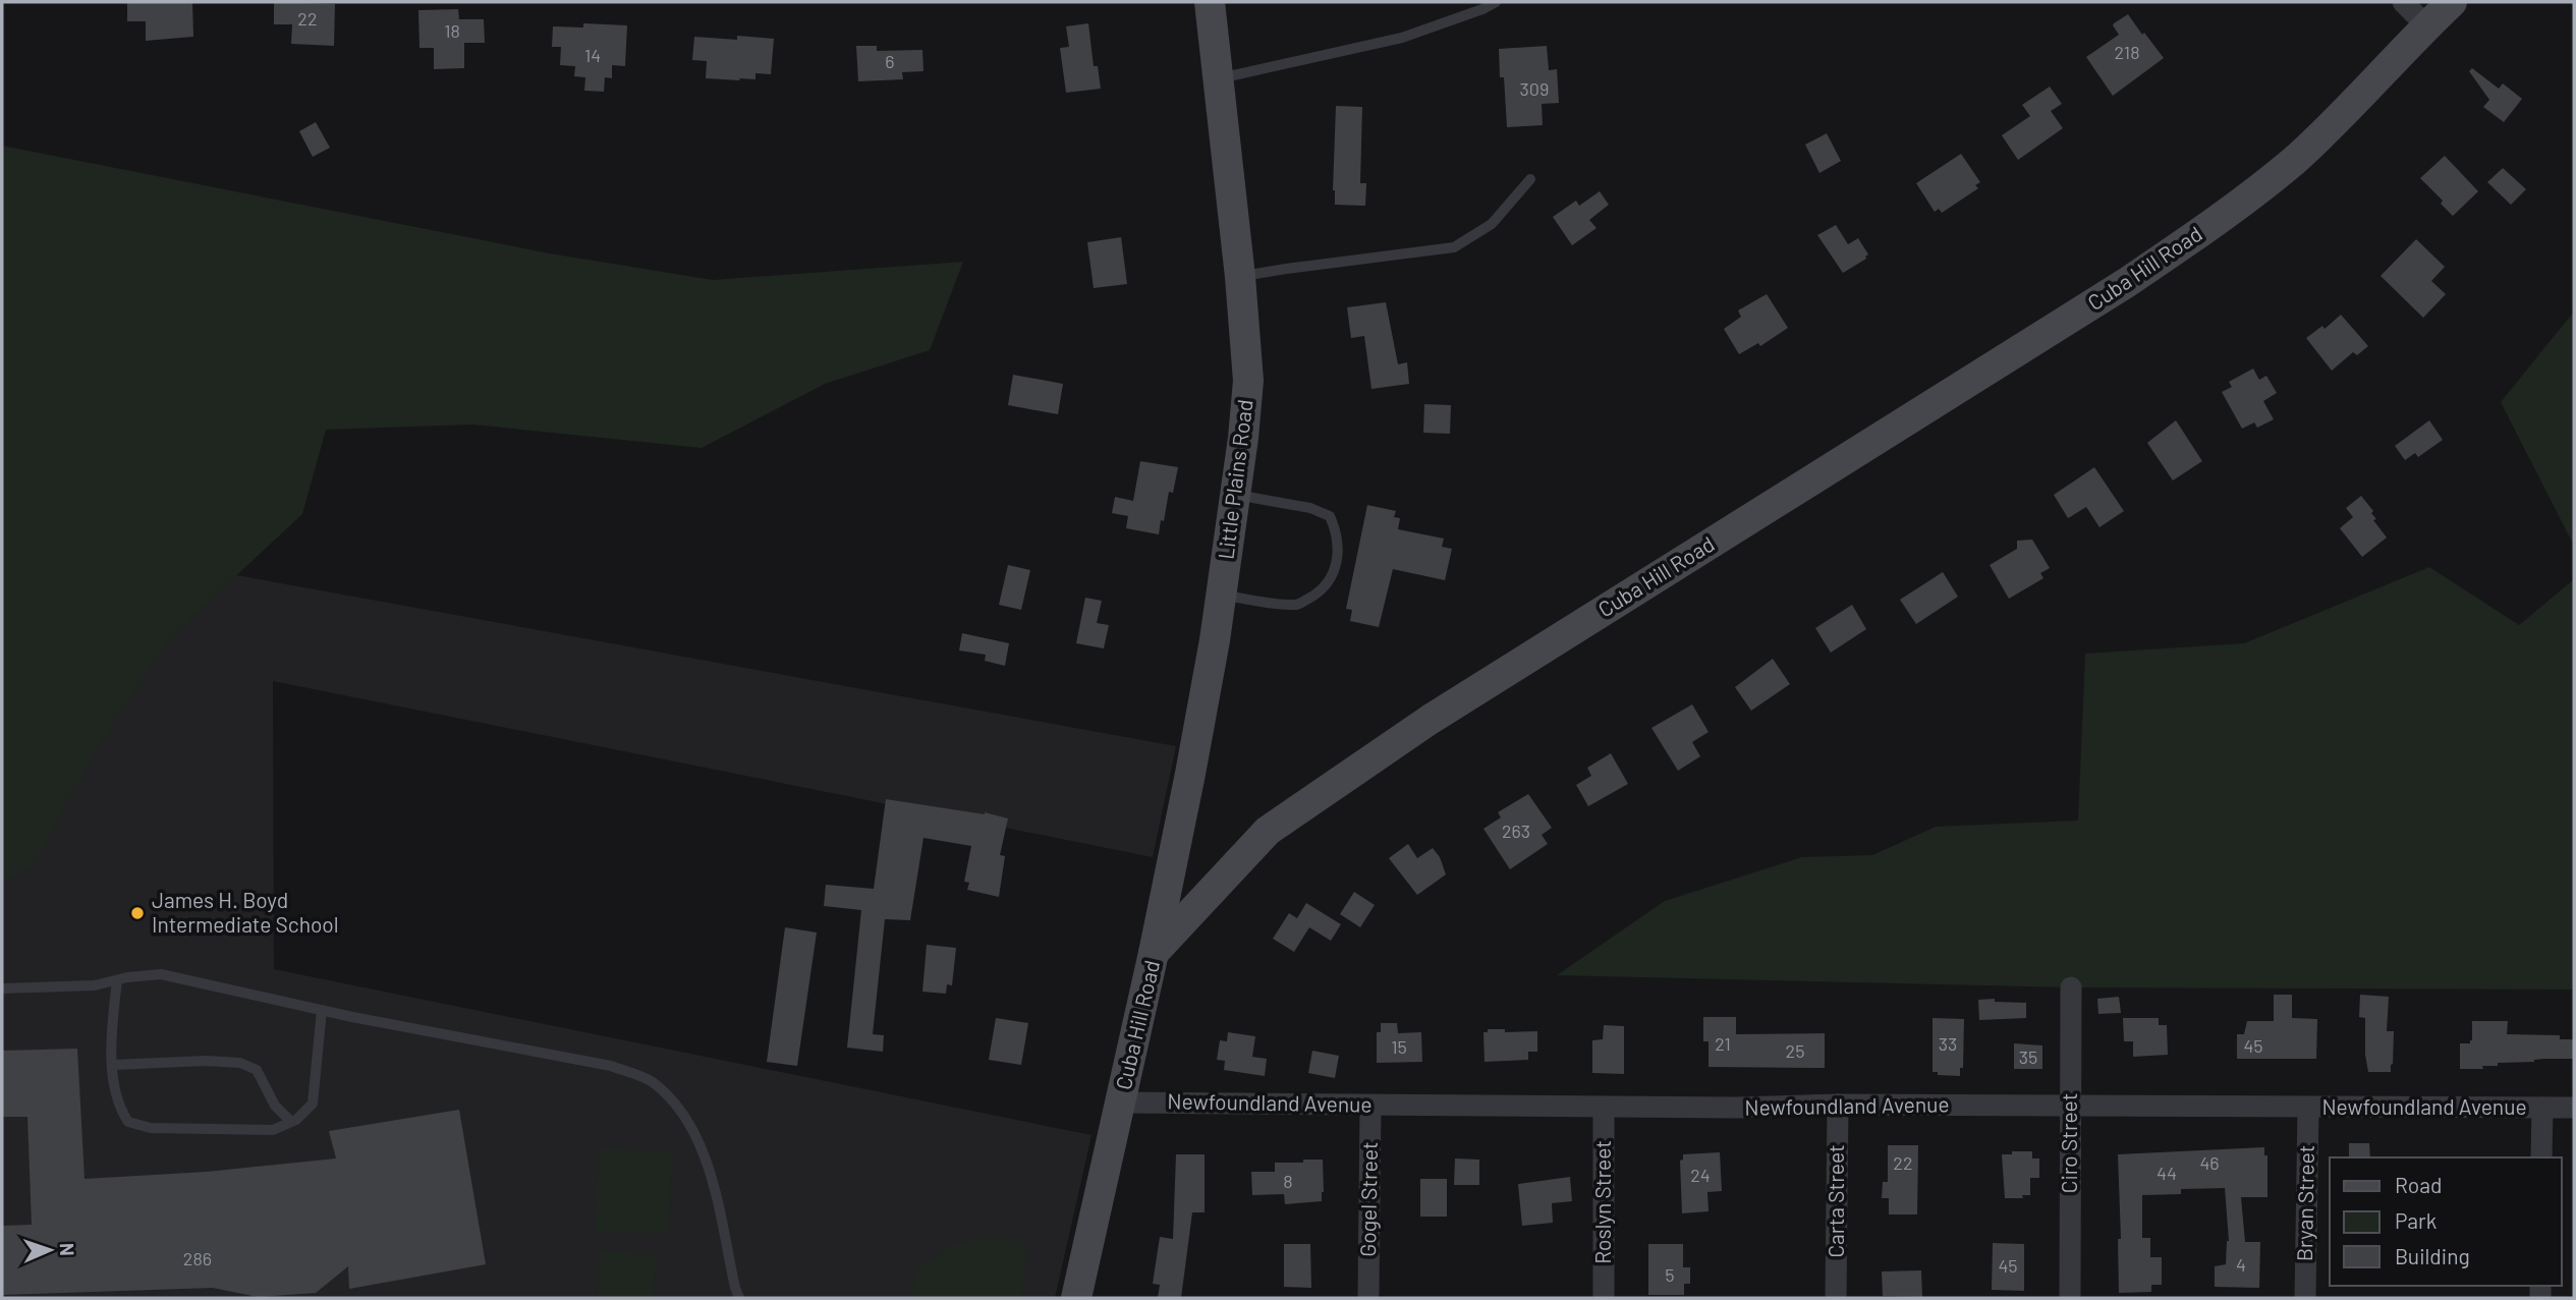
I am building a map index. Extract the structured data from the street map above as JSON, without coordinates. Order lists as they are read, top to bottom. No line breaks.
{"streets":{"main road":["Cuba Hill Road","Little Plains Road"],"street":["Newfoundland Avenue","Ciro Street","Gogel Street","Carta Street","Roslyn Street","Bryan Street"]},"crossings":[["Cuba Hill Road","Little Plains Road"],["Cuba Hill Road","Newfoundland Avenue"],["Newfoundland Avenue","Ciro Street"],["Newfoundland Avenue","Gogel Street"],["Newfoundland Avenue","Carta Street"],["Newfoundland Avenue","Roslyn Street"],["Newfoundland Avenue","Bryan Street"]],"places":["James H. Boyd Intermediate School"],"house_numbers":["22","18","218","14","6","309","263","21","33","45","15","25","35","22","46","44","24","8","286","4","45","5"],"legend":["Road","Park","Building"],"north":"right"}
